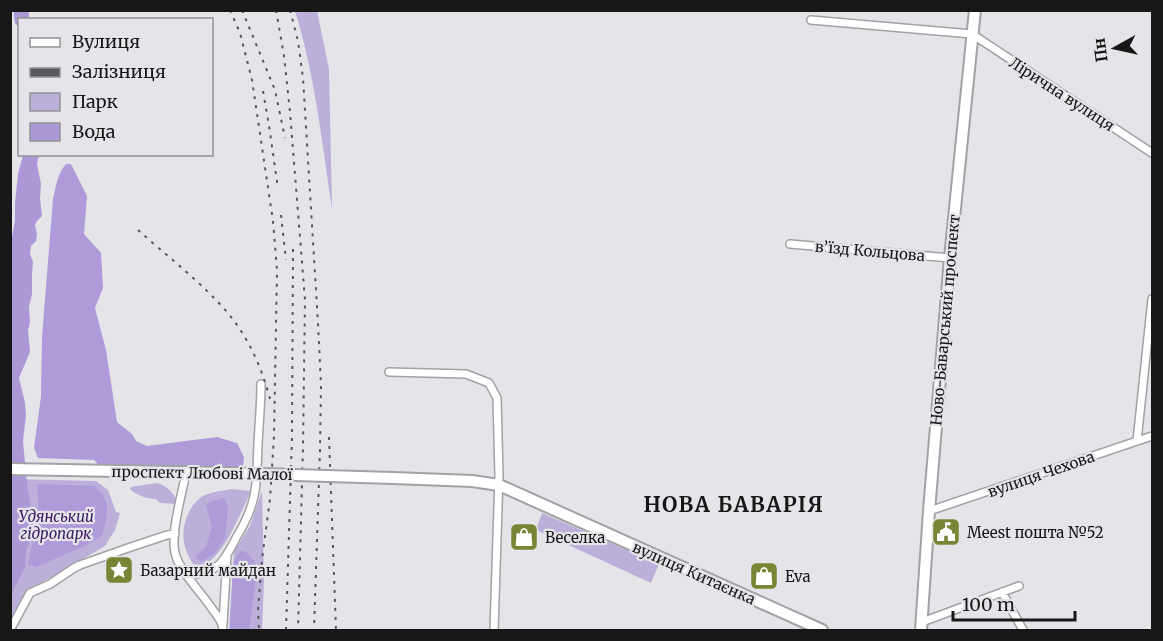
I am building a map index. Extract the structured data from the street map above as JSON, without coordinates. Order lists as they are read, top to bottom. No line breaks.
{"streets":{"main road":["Ново-Баварський проспект","проспект Любові Малої","вулиця Китаєнка"],"street":["Лірична вулиця","в’їзд Кольцова","вулиця Чехова"]},"crossings":[["Лірична вулиця","Ново-Баварський проспект"],["в’їзд Кольцова","Ново-Баварський проспект"],["Ново-Баварський проспект","вулиця Чехова"],["проспект Любові Малої","вулиця Китаєнка"]],"districts":["НОВА БАВАРІЯ"],"parks":["Удянський гідропарк"],"places":{"public building":["Meest пошта №52"],"shop":["Веселка","Eva"],"place":["Базарний майдан"]},"legend":["Вулиця","Залізниця","Парк","Вода"],"scale_bar":"100 m","north":"left"}
